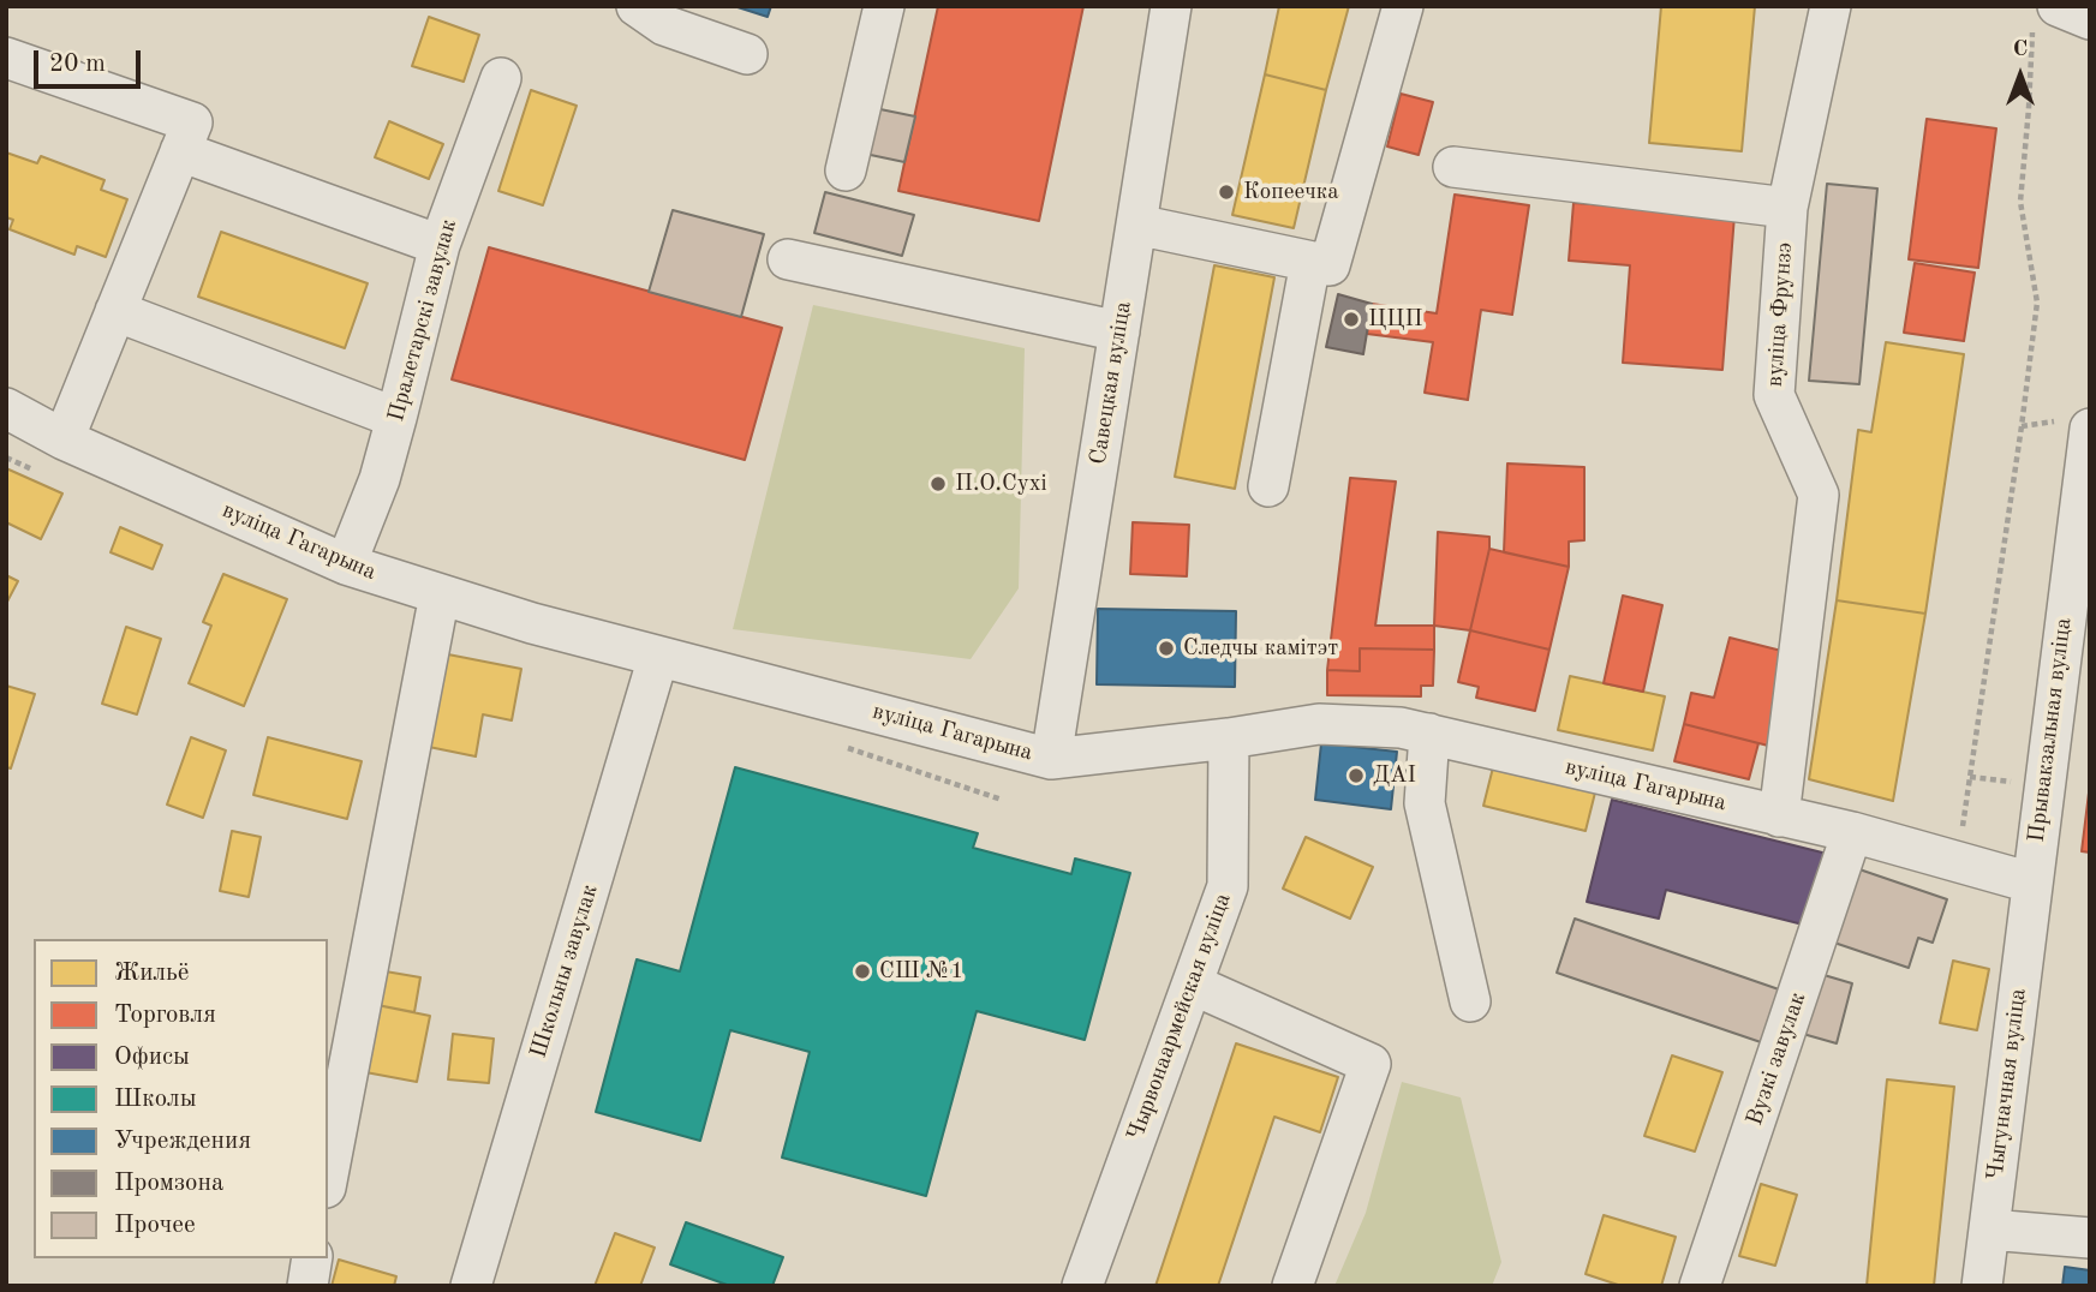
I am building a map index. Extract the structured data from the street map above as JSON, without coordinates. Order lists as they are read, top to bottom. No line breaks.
{"streets":{"street":["вуліца Фрунзэ","Пралетарскі завулак","Савецкая вуліца","вуліца Гагарына","Прывакзальная вуліца","Школьны завулак","Чырвонаармейская вуліца","Вузкі завулак","Чыгуначная вуліца"]},"crossings":[["вуліца Фрунзэ","вуліца Гагарына"],["Пралетарскі завулак","вуліца Гагарына"],["Савецкая вуліца","вуліца Гагарына"],["вуліца Гагарына","Прывакзальная вуліца"],["вуліца Гагарына","Школьны завулак"],["вуліца Гагарына","Чырвонаармейская вуліца"],["вуліца Гагарына","Вузкі завулак"],["вуліца Гагарына","Чыгуначная вуліца"],["Прывакзальная вуліца","Чыгуначная вуліца"]],"places":["Копеечка","ЦЦП","П.О.Сухі","Следчы камітэт","ДАІ","СШ №1"],"legend":["Жильё","Торговля","Офисы","Школы","Учреждения","Промзона","Прочее"],"scale_bar":"20 m","north":"top"}
